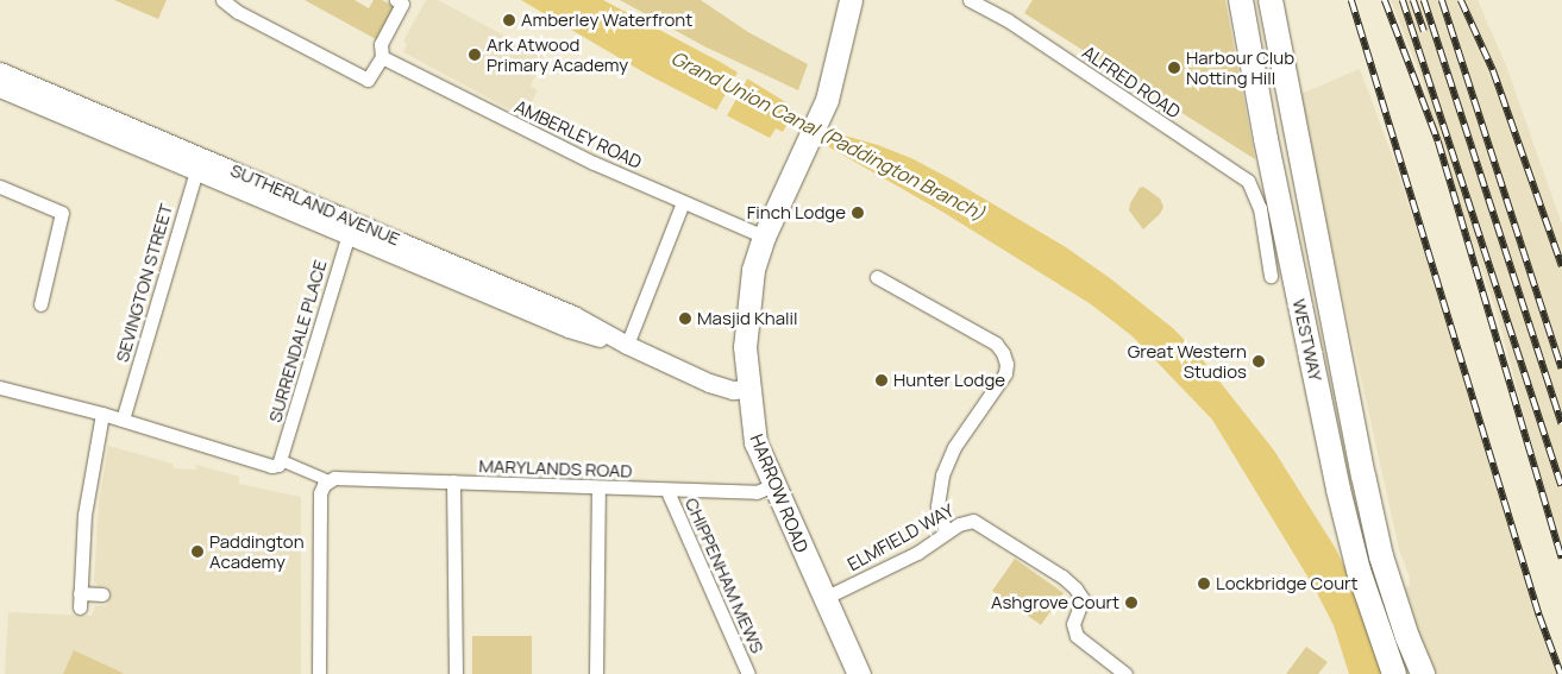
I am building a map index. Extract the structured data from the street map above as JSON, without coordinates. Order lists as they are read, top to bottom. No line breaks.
{"streets":{"highway":["WESTWAY"],"main road":["HARROW ROAD"],"street":["ALFRED ROAD","AMBERLEY ROAD","SUTHERLAND AVENUE","SEVINGTON STREET","SURRENDALE PLACE","MARYLANDS ROAD","ELMFIELD WAY","CHIPPENHAM MEWS"]},"crossings":[["AMBERLEY ROAD","HARROW ROAD"],["SUTHERLAND AVENUE","SEVINGTON STREET"],["SUTHERLAND AVENUE","SURRENDALE PLACE"],["SUTHERLAND AVENUE","HARROW ROAD"],["SEVINGTON STREET","MARYLANDS ROAD"],["SURRENDALE PLACE","MARYLANDS ROAD"],["MARYLANDS ROAD","HARROW ROAD"],["MARYLANDS ROAD","CHIPPENHAM MEWS"],["HARROW ROAD","ELMFIELD WAY"]],"water":["Grand Union Canal (Paddington Branch)"],"places":["Amberley Waterfront","Ark Atwood Primary Academy","Harbour Club Notting Hill","Finch Lodge","Masjid Khalil","Great Western Studios","Hunter Lodge","Paddington Academy","Lockbridge Court","Ashgrove Court"]}
